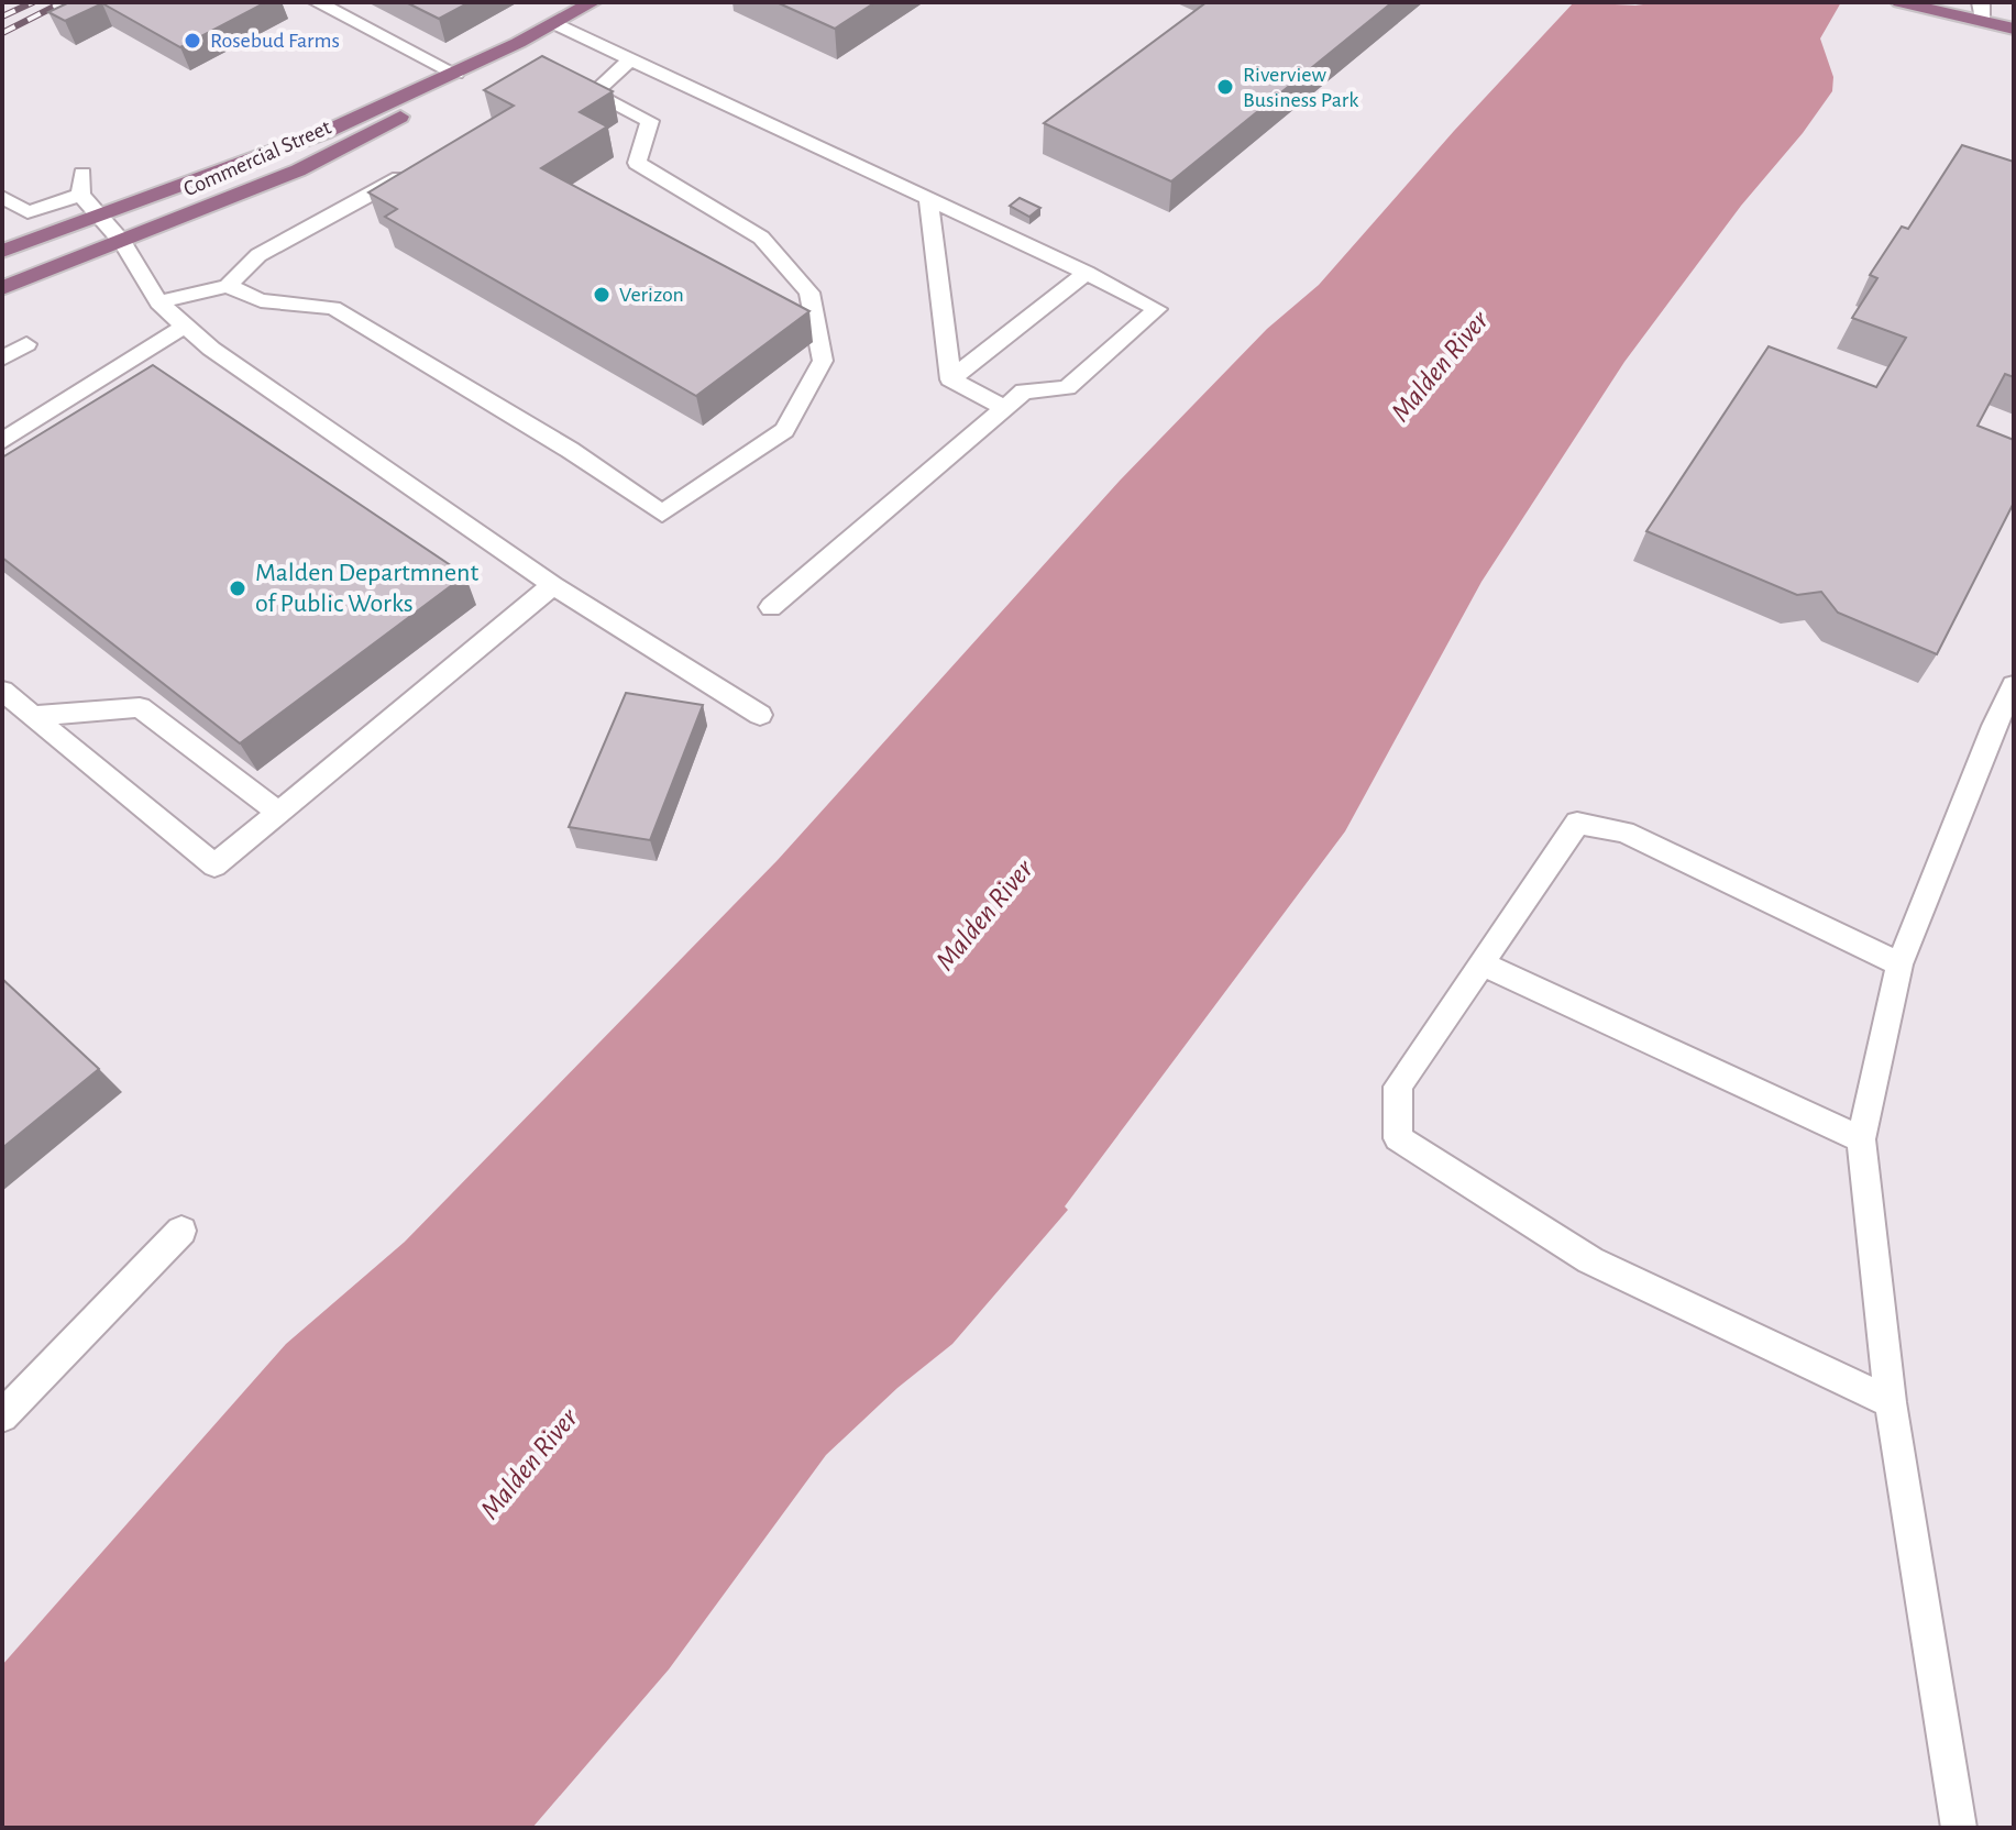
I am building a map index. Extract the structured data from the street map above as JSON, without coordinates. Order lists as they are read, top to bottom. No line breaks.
{"streets":{"main road":["Commercial Street"]},"water":["Malden River"],"places":["Rosebud Farms","Riverview Business Park","Verizon","Malden Departmnent of Public Works"]}
